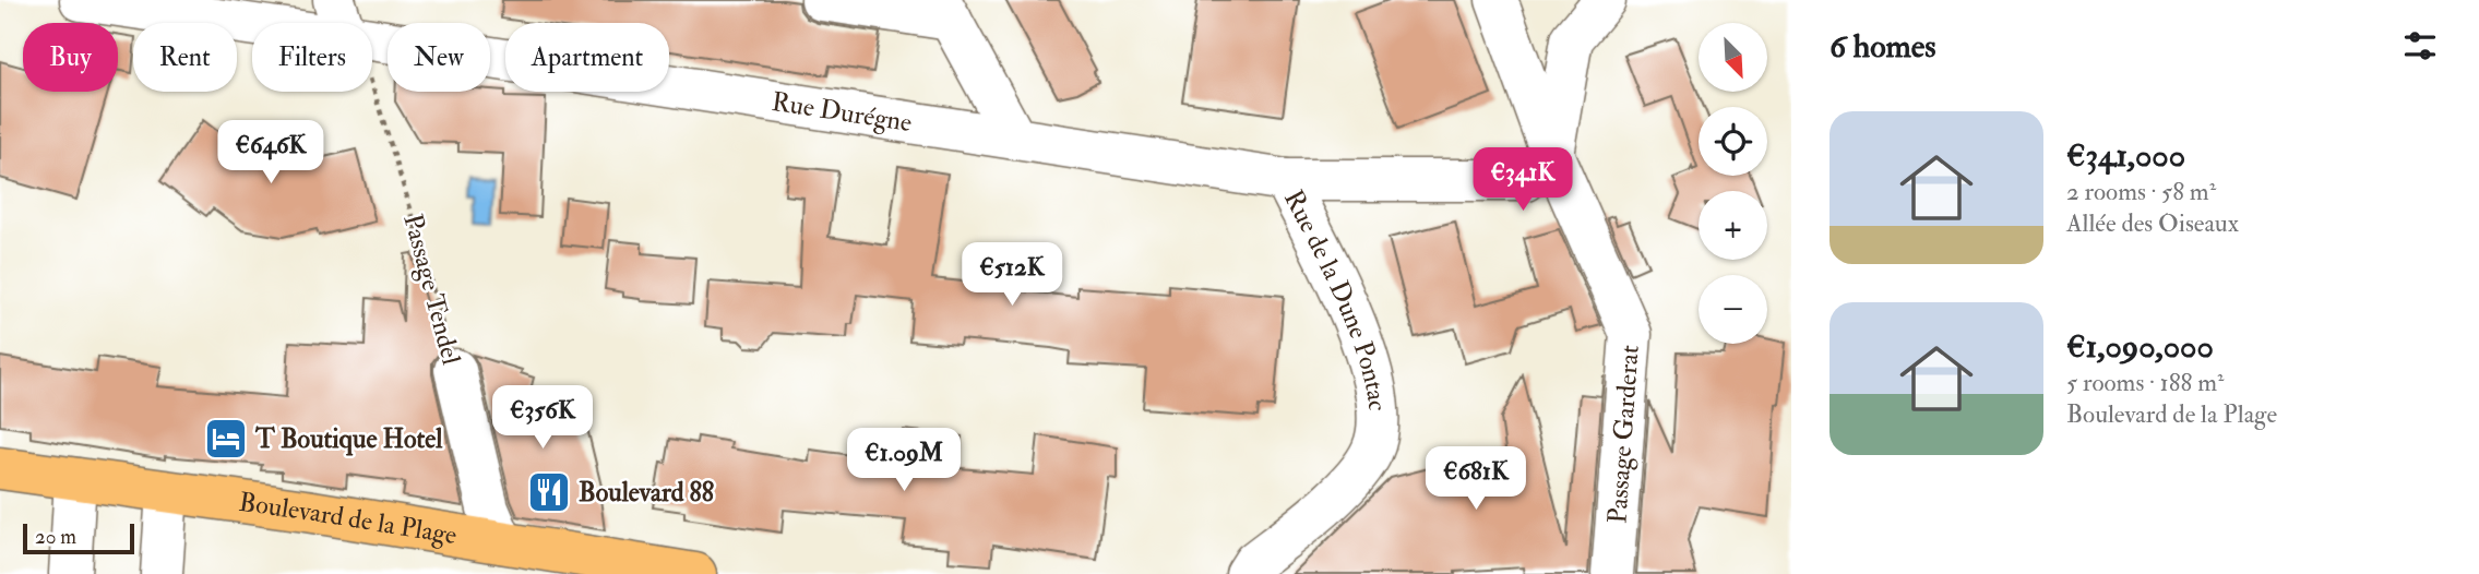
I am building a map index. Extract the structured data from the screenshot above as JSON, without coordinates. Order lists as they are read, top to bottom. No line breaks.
{"streets":{"main road":["Boulevard de la Plage"],"street":["Rue Durégne","Passage Tendel","Rue de la Dune Pontac","Passage Garderat"]},"crossings":[["Rue Durégne","Rue de la Dune Pontac"],["Passage Tendel","Boulevard de la Plage"]],"places":{"hotel":["T Boutique Hotel"],"restaurant":["Boulevard 88"]},"scale_bar":"20 m","north":"bottom right","page":{"heading":"6 homes","map_buttons":["+","−"],"chip":["Buy","Rent","Filters","New","Apartment"],"list":[{"name":"€341,000","note":"2 rooms · 58 m² · Allée des Oiseaux"},{"name":"€1,090,000","note":"5 rooms · 188 m² · Boulevard de la Plage"}],"price":["€646K","€341K","€512K","€356K","€1.09M","€681K"],"scale":"20 m"}}
